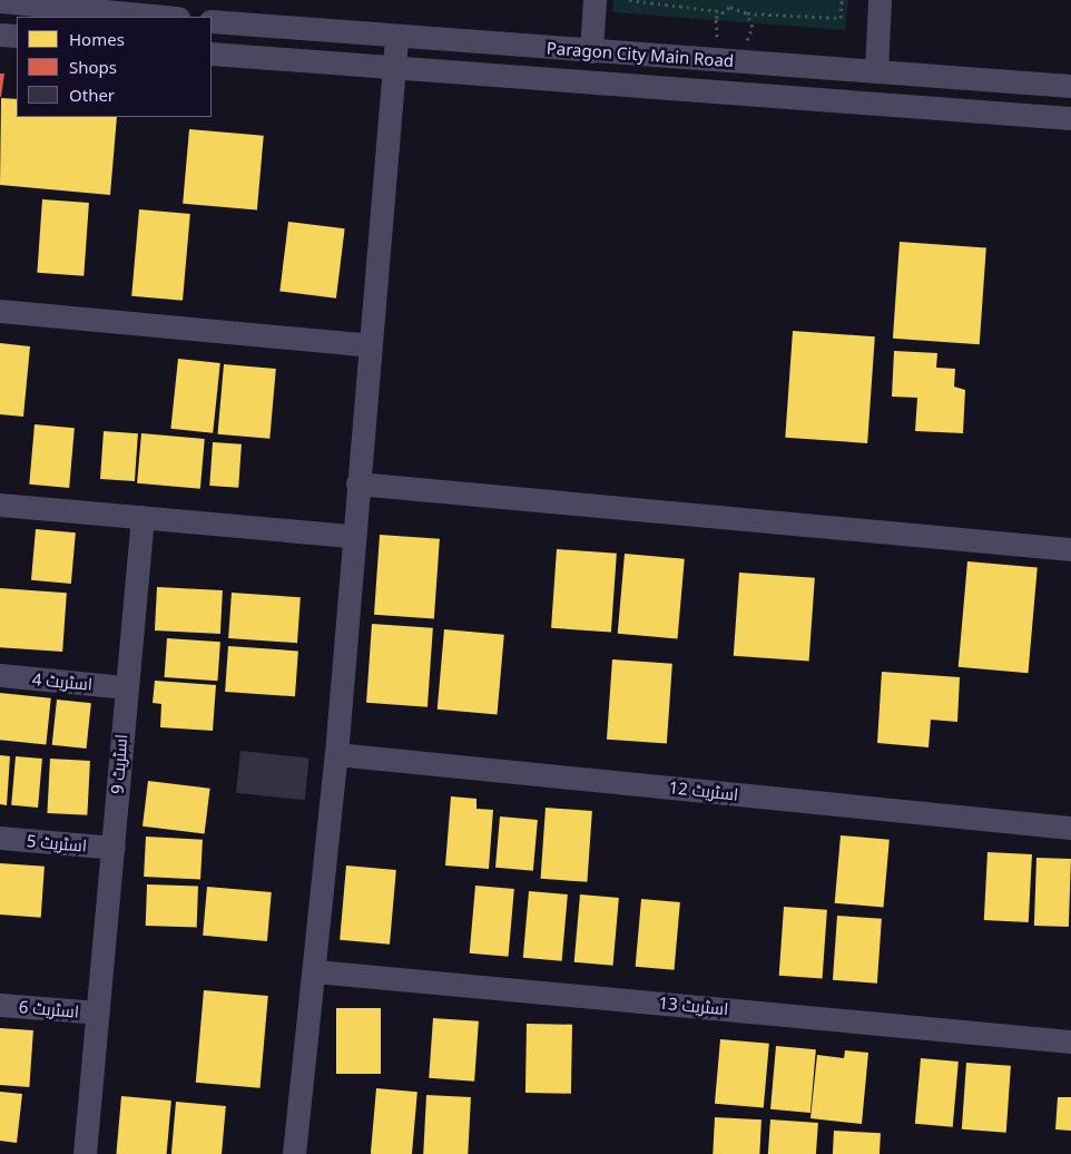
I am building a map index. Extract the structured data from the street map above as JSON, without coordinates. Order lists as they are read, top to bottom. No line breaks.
{"streets":{"street":["Paragon City Main Road","اسٹریٹ 4","اسٹریٹ 9","اسٹریٹ 12","اسٹریٹ 5","اسٹریٹ 13","اسٹریٹ 6"]},"crossings":[["اسٹریٹ 4","اسٹریٹ 9"],["اسٹریٹ 9","اسٹریٹ 5"],["اسٹریٹ 9","اسٹریٹ 6"]],"legend":["Homes","Shops","Other"]}
